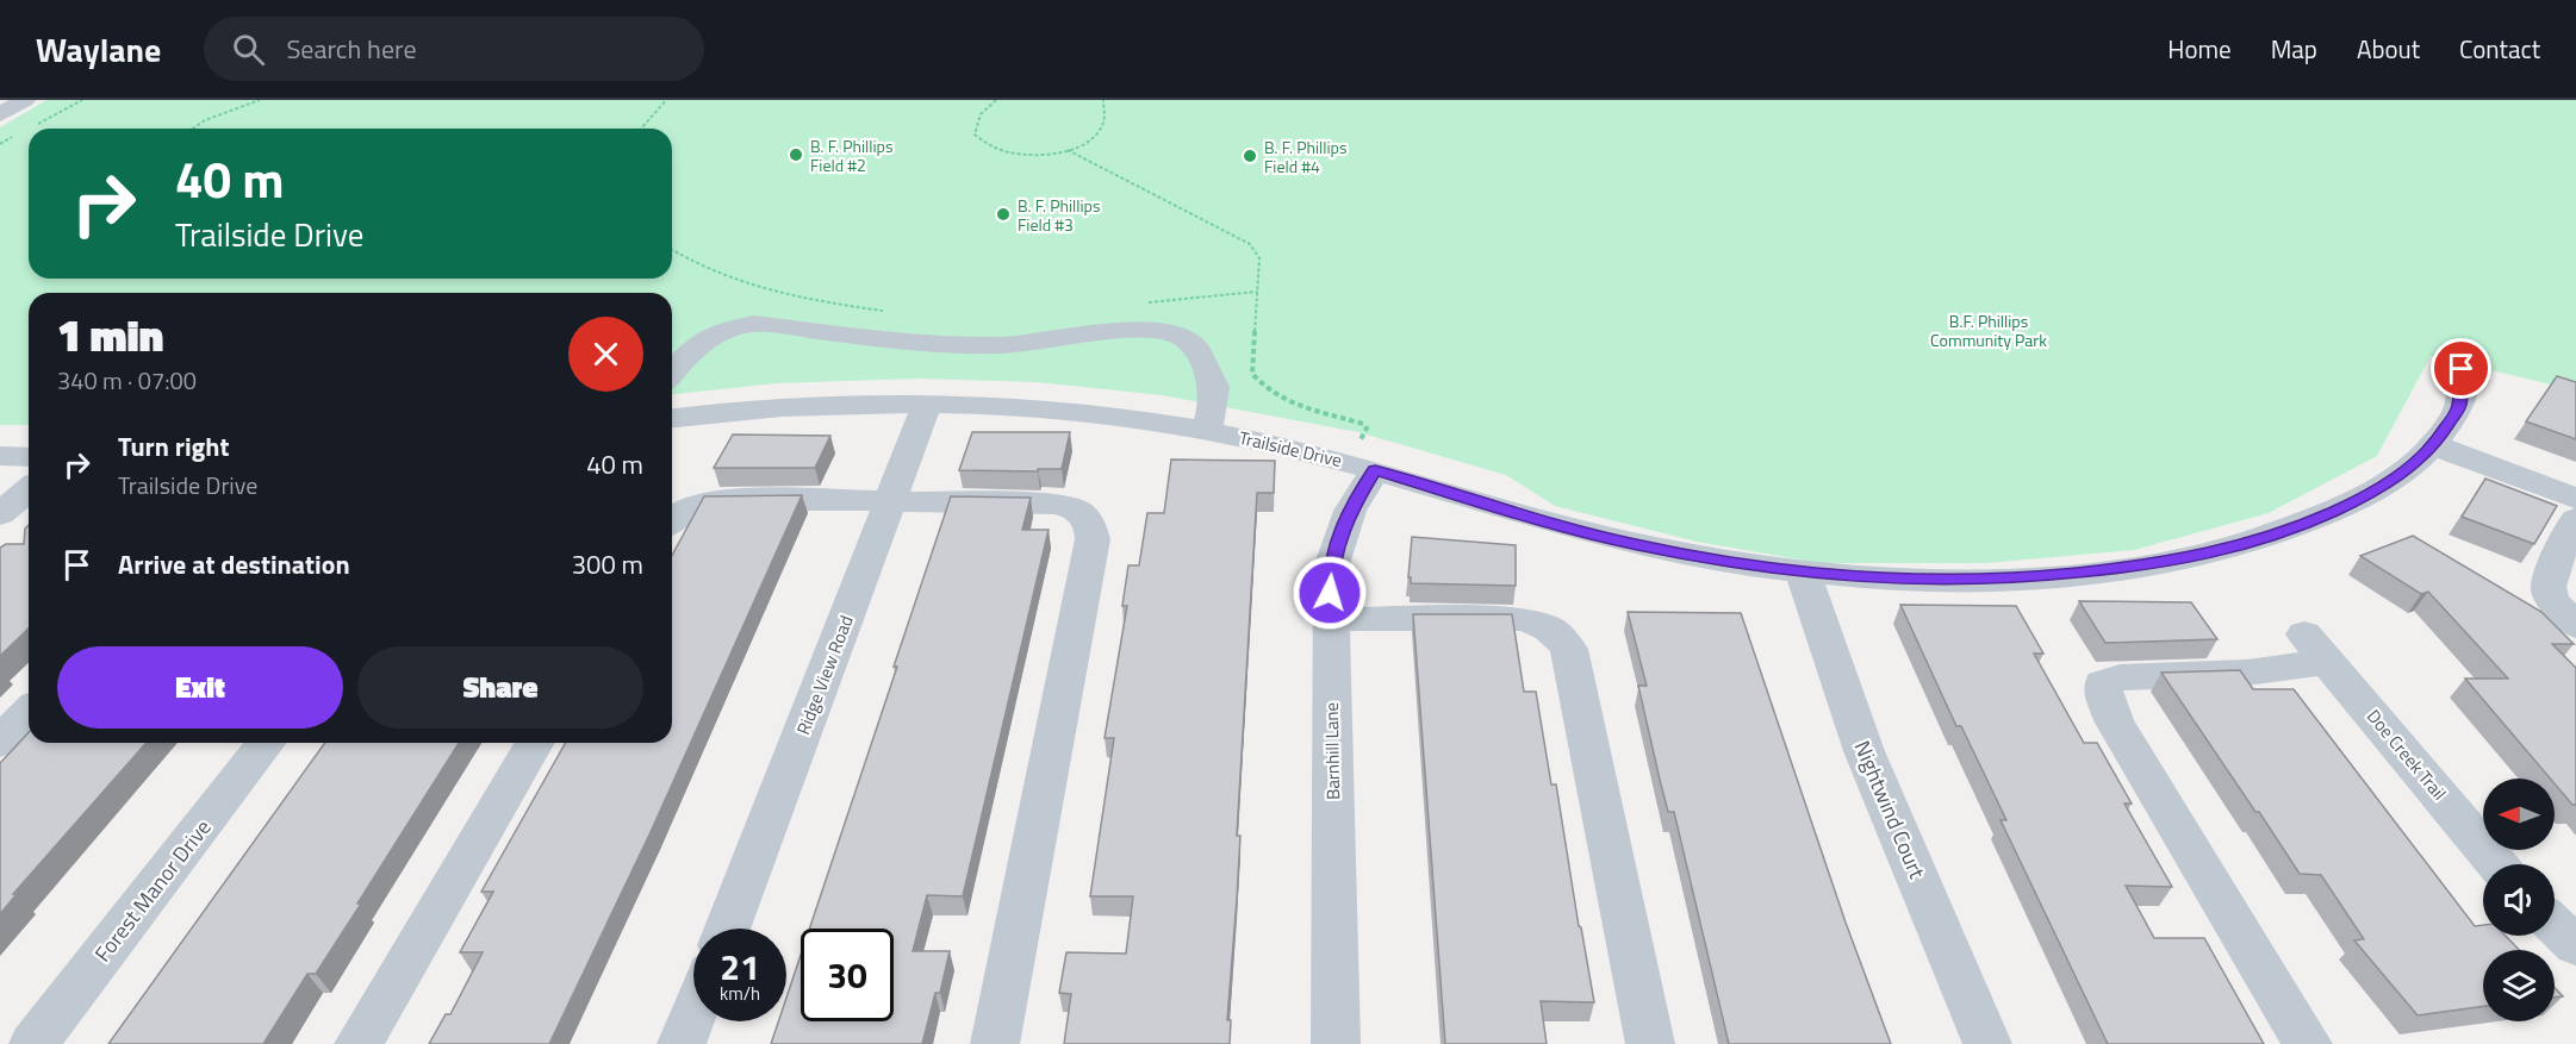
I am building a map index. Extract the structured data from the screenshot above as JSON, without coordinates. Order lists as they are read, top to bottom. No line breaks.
{"streets":{"street":["Trailside Drive","Ridge View Road","Barnhill Lane","Doe Creek Trail","Nightwind Court","Forest Manor Drive"]},"crossings":[["Trailside Drive","Ridge View Road"],["Trailside Drive","Barnhill Lane"],["Trailside Drive","Nightwind Court"]],"parks":["B.F. Phillips Community Park"],"places":["B. F. Phillips Field #2","B. F. Phillips Field #4","B. F. Phillips Field #3"],"north":"left","page":{"header":"Waylane","search":"Search here","nav":["Home","Map","About","Contact"],"turn":["40 m","Trailside Drive"],"heading":["1 min","340 m · 07:00"],"list":[{"name":"Turn right","note":"Trailside Drive","value":"40 m"},{"name":"Arrive at destination","value":"300 m"}],"buttons":["Exit","Share"],"speed":"21 km/h","limit":"30"}}
